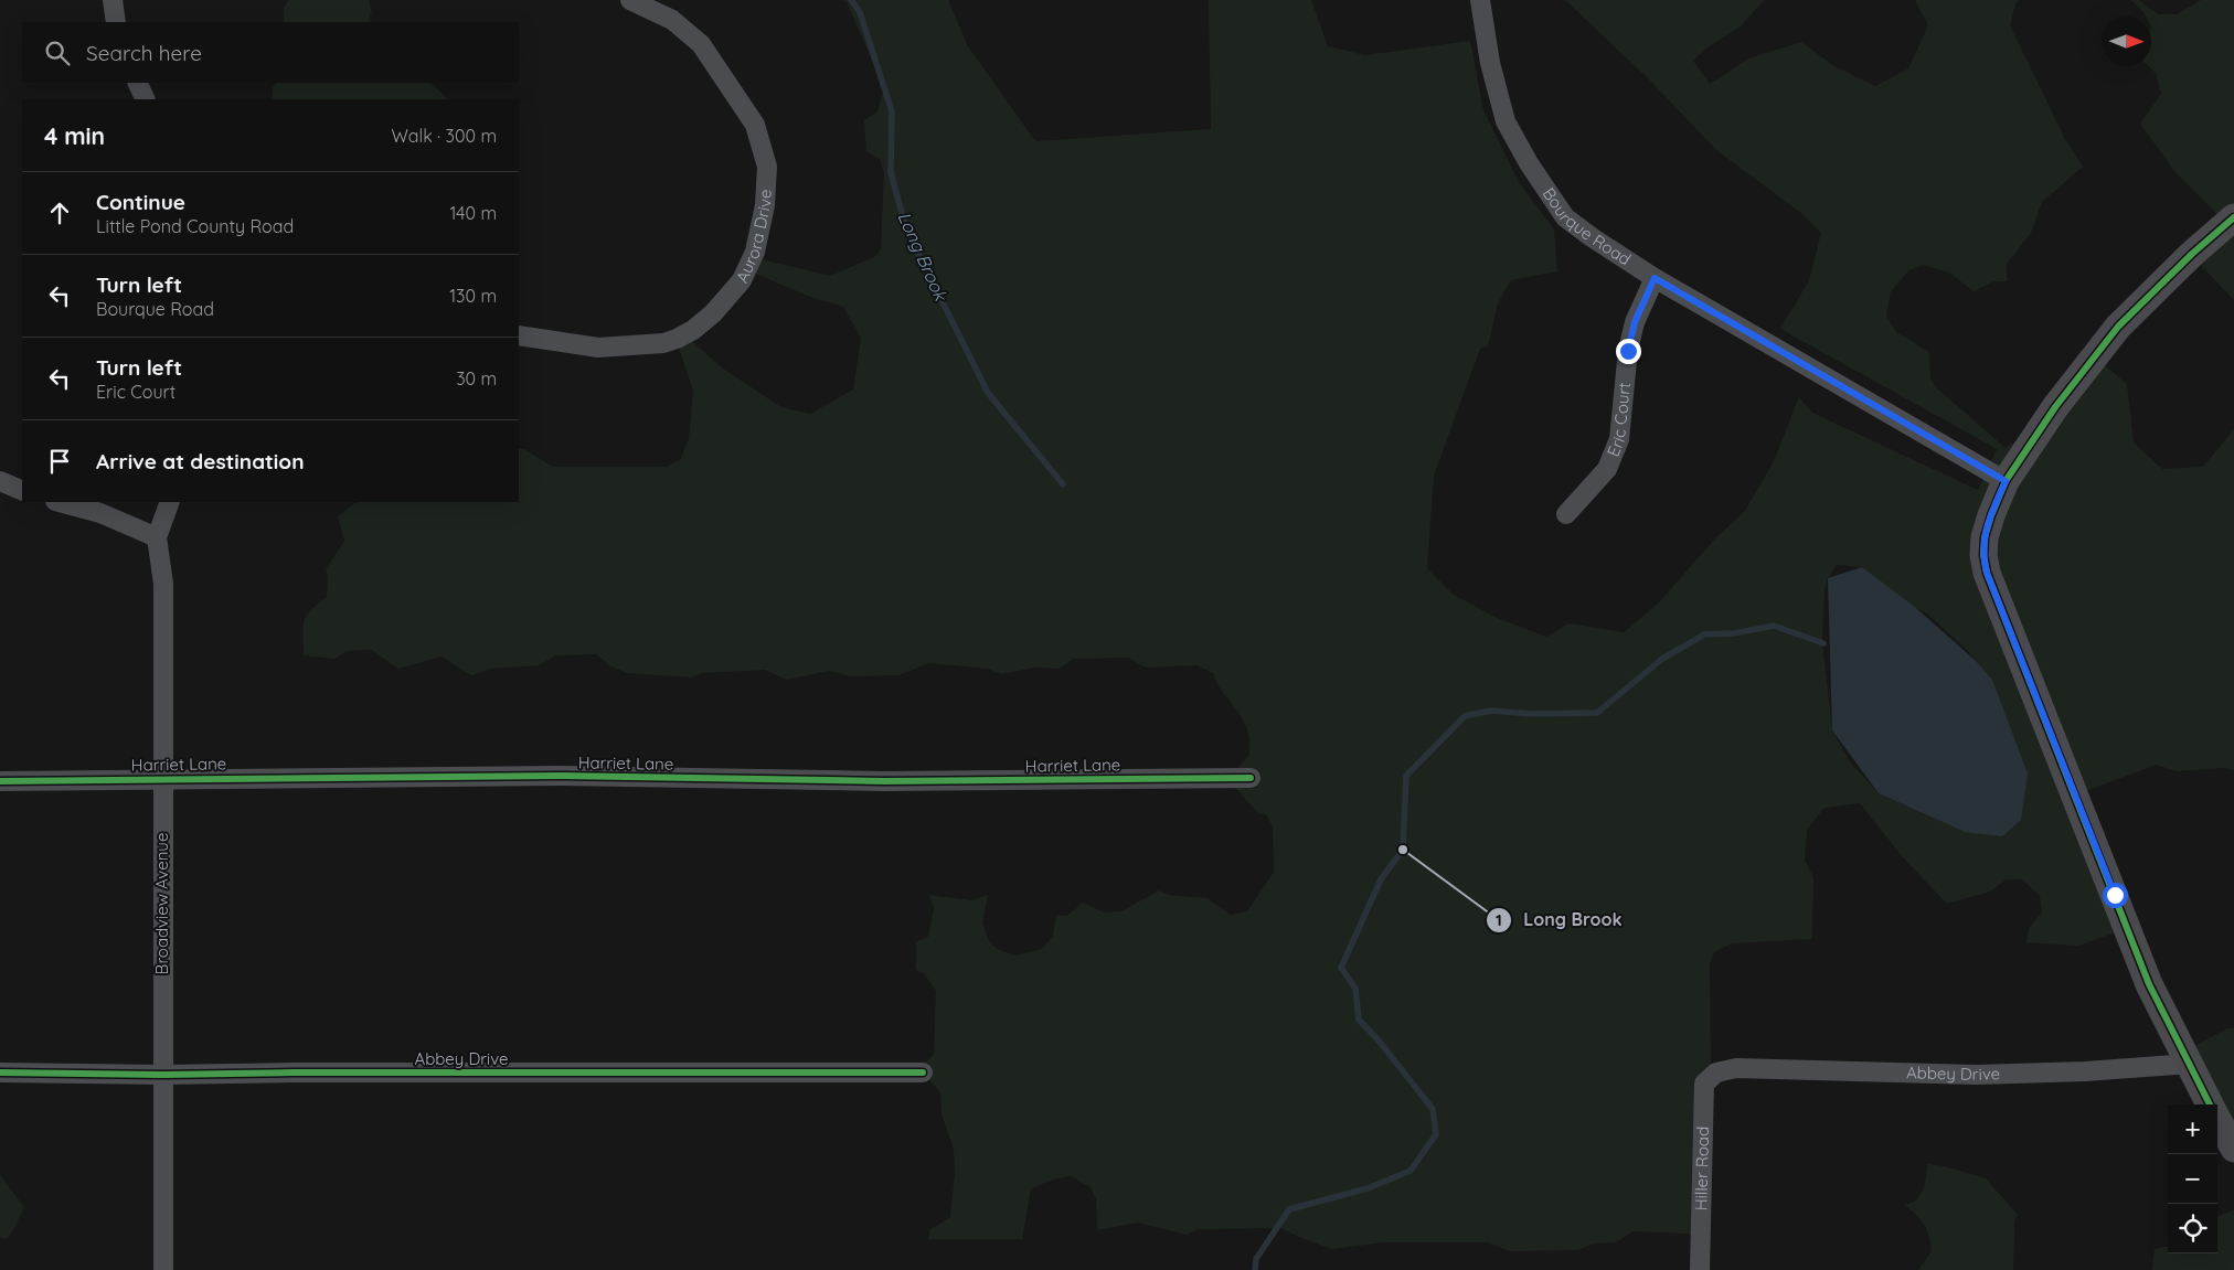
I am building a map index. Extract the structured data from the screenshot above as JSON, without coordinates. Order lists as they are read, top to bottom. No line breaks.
{"streets":{"street":["Bourque Road","Aurora Drive","Eric Court","Harriet Lane","Broadview Avenue","Abbey Drive","Hiller Road"]},"crossings":[["Bourque Road","Eric Court"],["Harriet Lane","Broadview Avenue"],["Broadview Avenue","Abbey Drive"],["Abbey Drive","Hiller Road"]],"water":["Long Brook"],"places":["Long Brook"],"north":"right","page":{"search":"Search here","heading":["4 min","Walk · 300 m"],"list":[["Continue","Little Pond County Road","140 m"],["Turn left","Bourque Road","130 m"],["Turn left","Eric Court","30 m"],"Arrive at destination"],"map_buttons":["+","−"]}}
